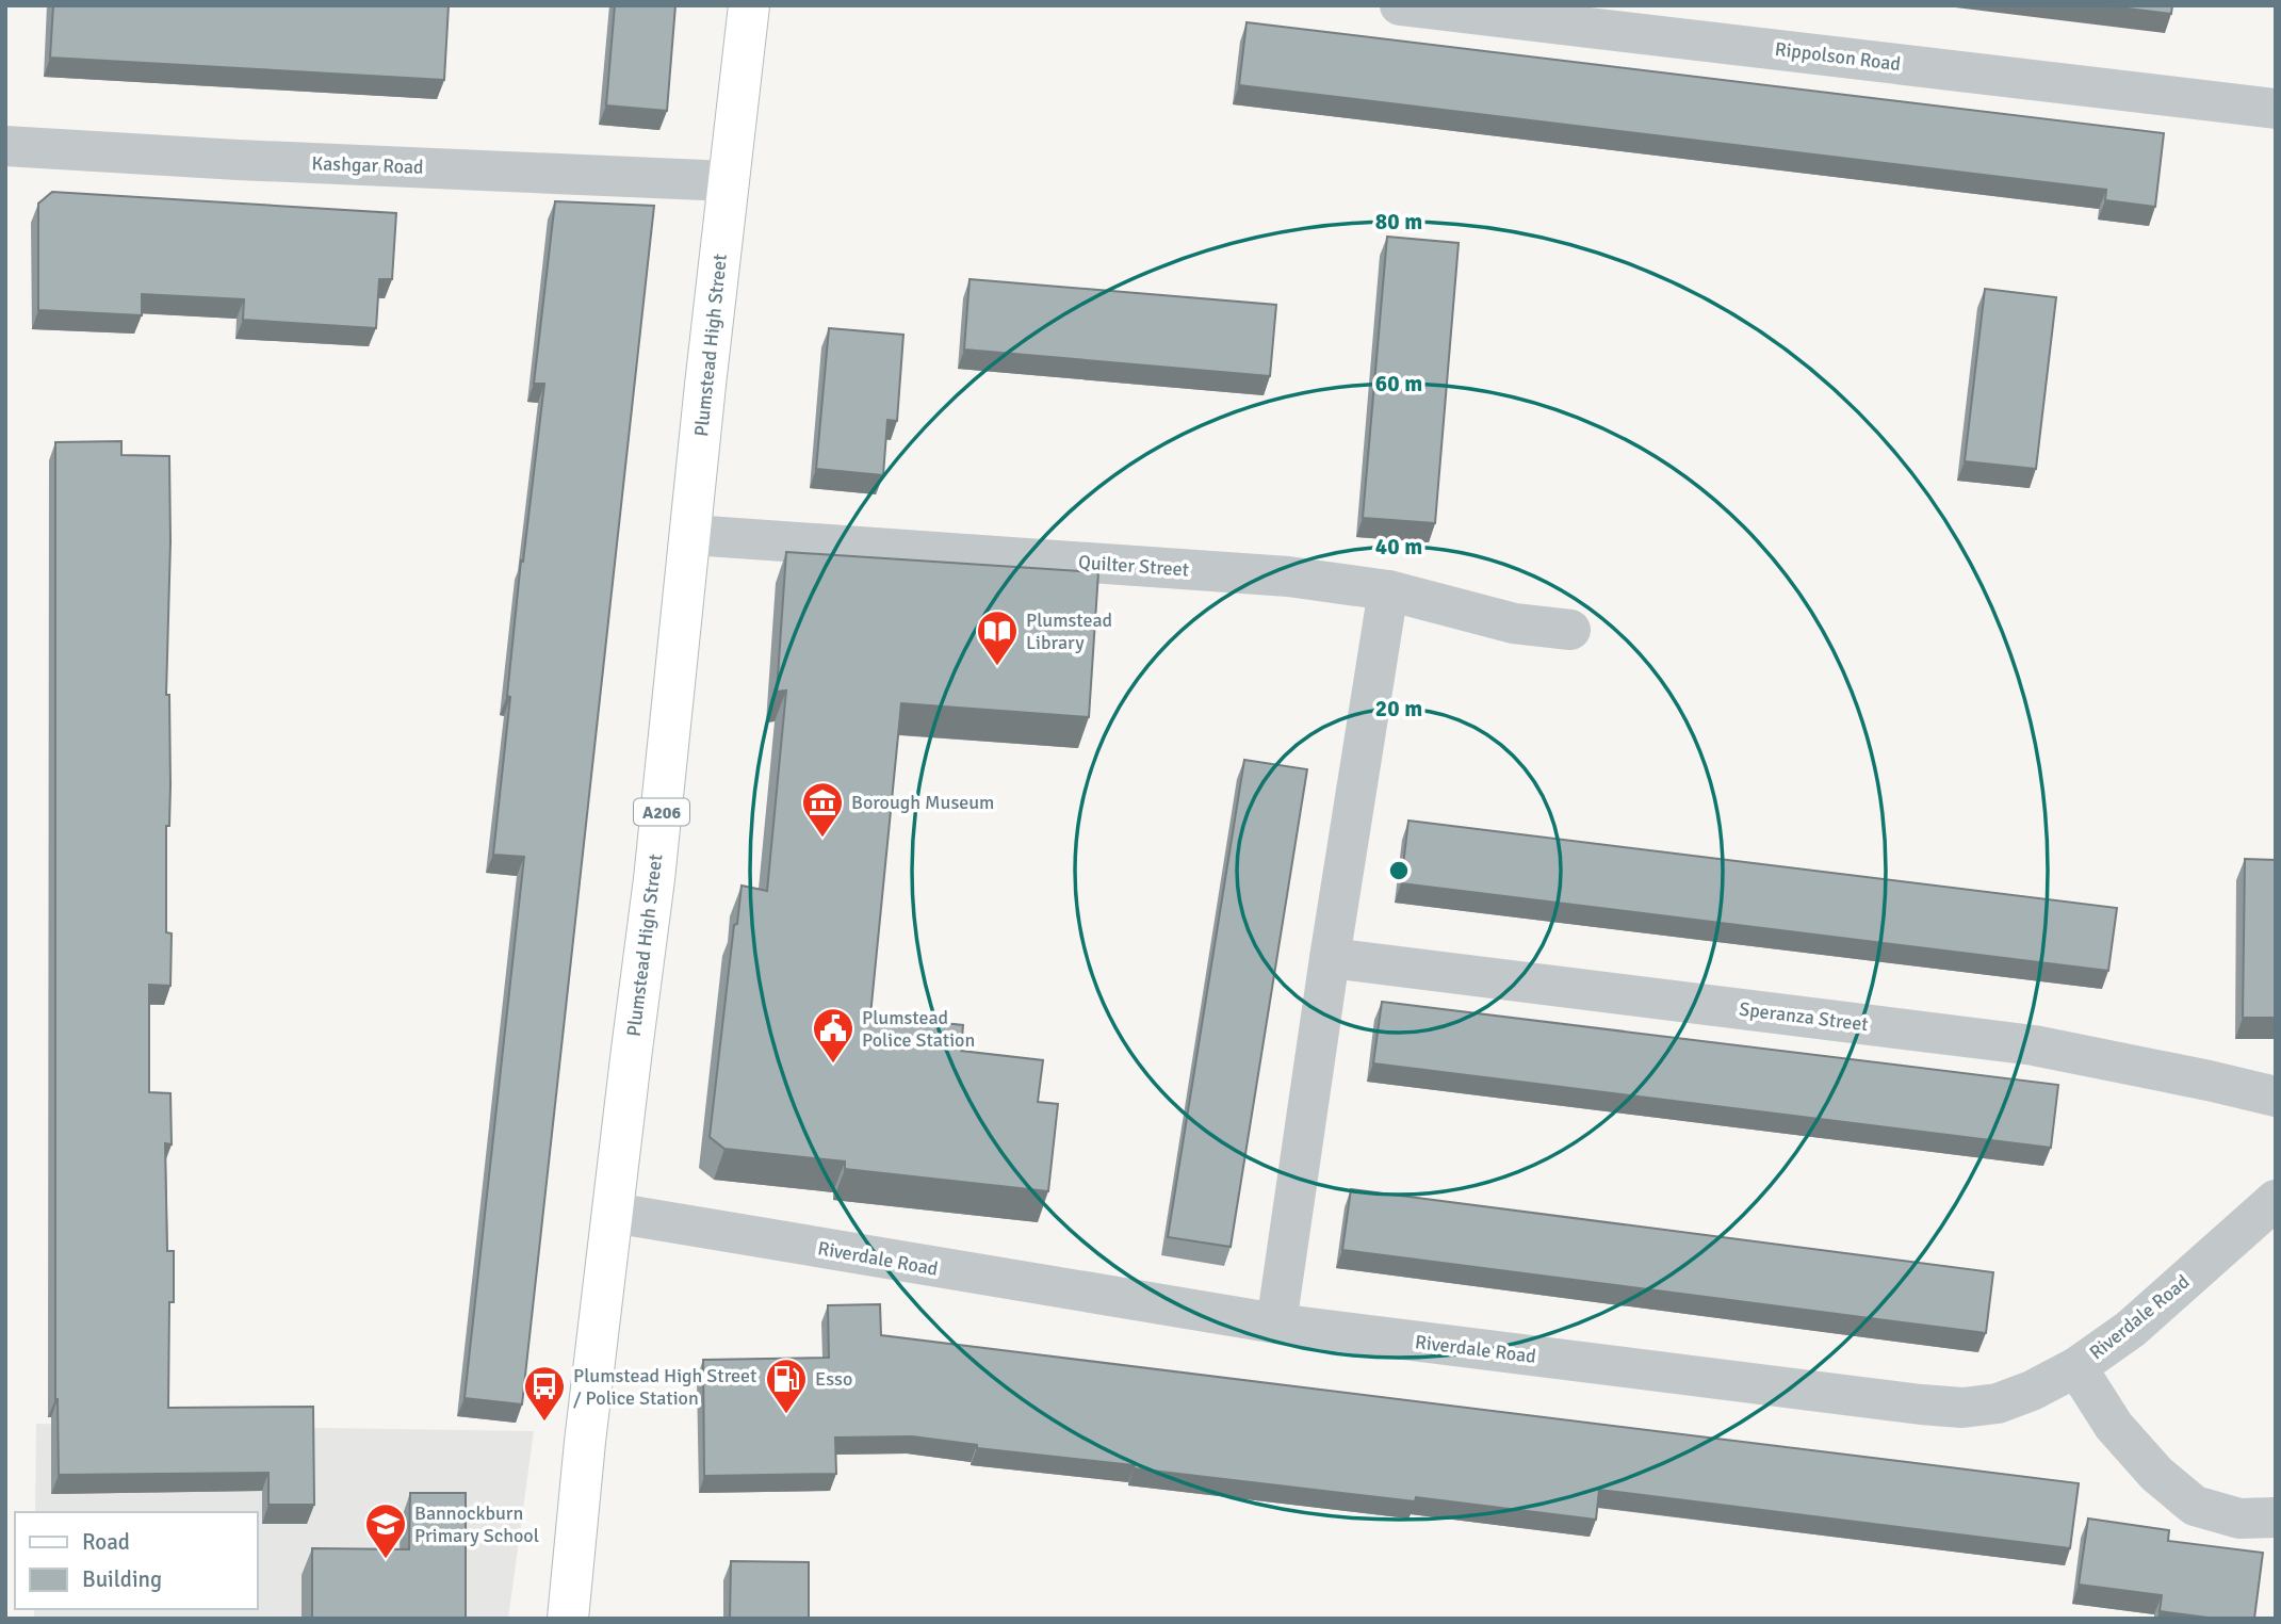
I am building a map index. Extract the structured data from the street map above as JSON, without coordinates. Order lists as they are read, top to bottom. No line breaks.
{"streets":{"main road":["Plumstead High Street","A206"],"street":["Rippolson Road","Kashgar Road","Quilter Street","Speranza Street","Riverdale Road"]},"crossings":[["Kashgar Road","Plumstead High Street"],["Plumstead High Street","Quilter Street"],["Plumstead High Street","Riverdale Road"]],"places":{"library":["Plumstead Library"],"museum":["Borough Museum"],"public building":["Plumstead Police Station"],"fuel station":["Esso"],"bus stop":["Plumstead High Street / Police Station"],"school or university":["Bannockburn Primary School"]},"legend":["Road","Building"],"rings":["80 m","60 m","40 m","20 m"]}
